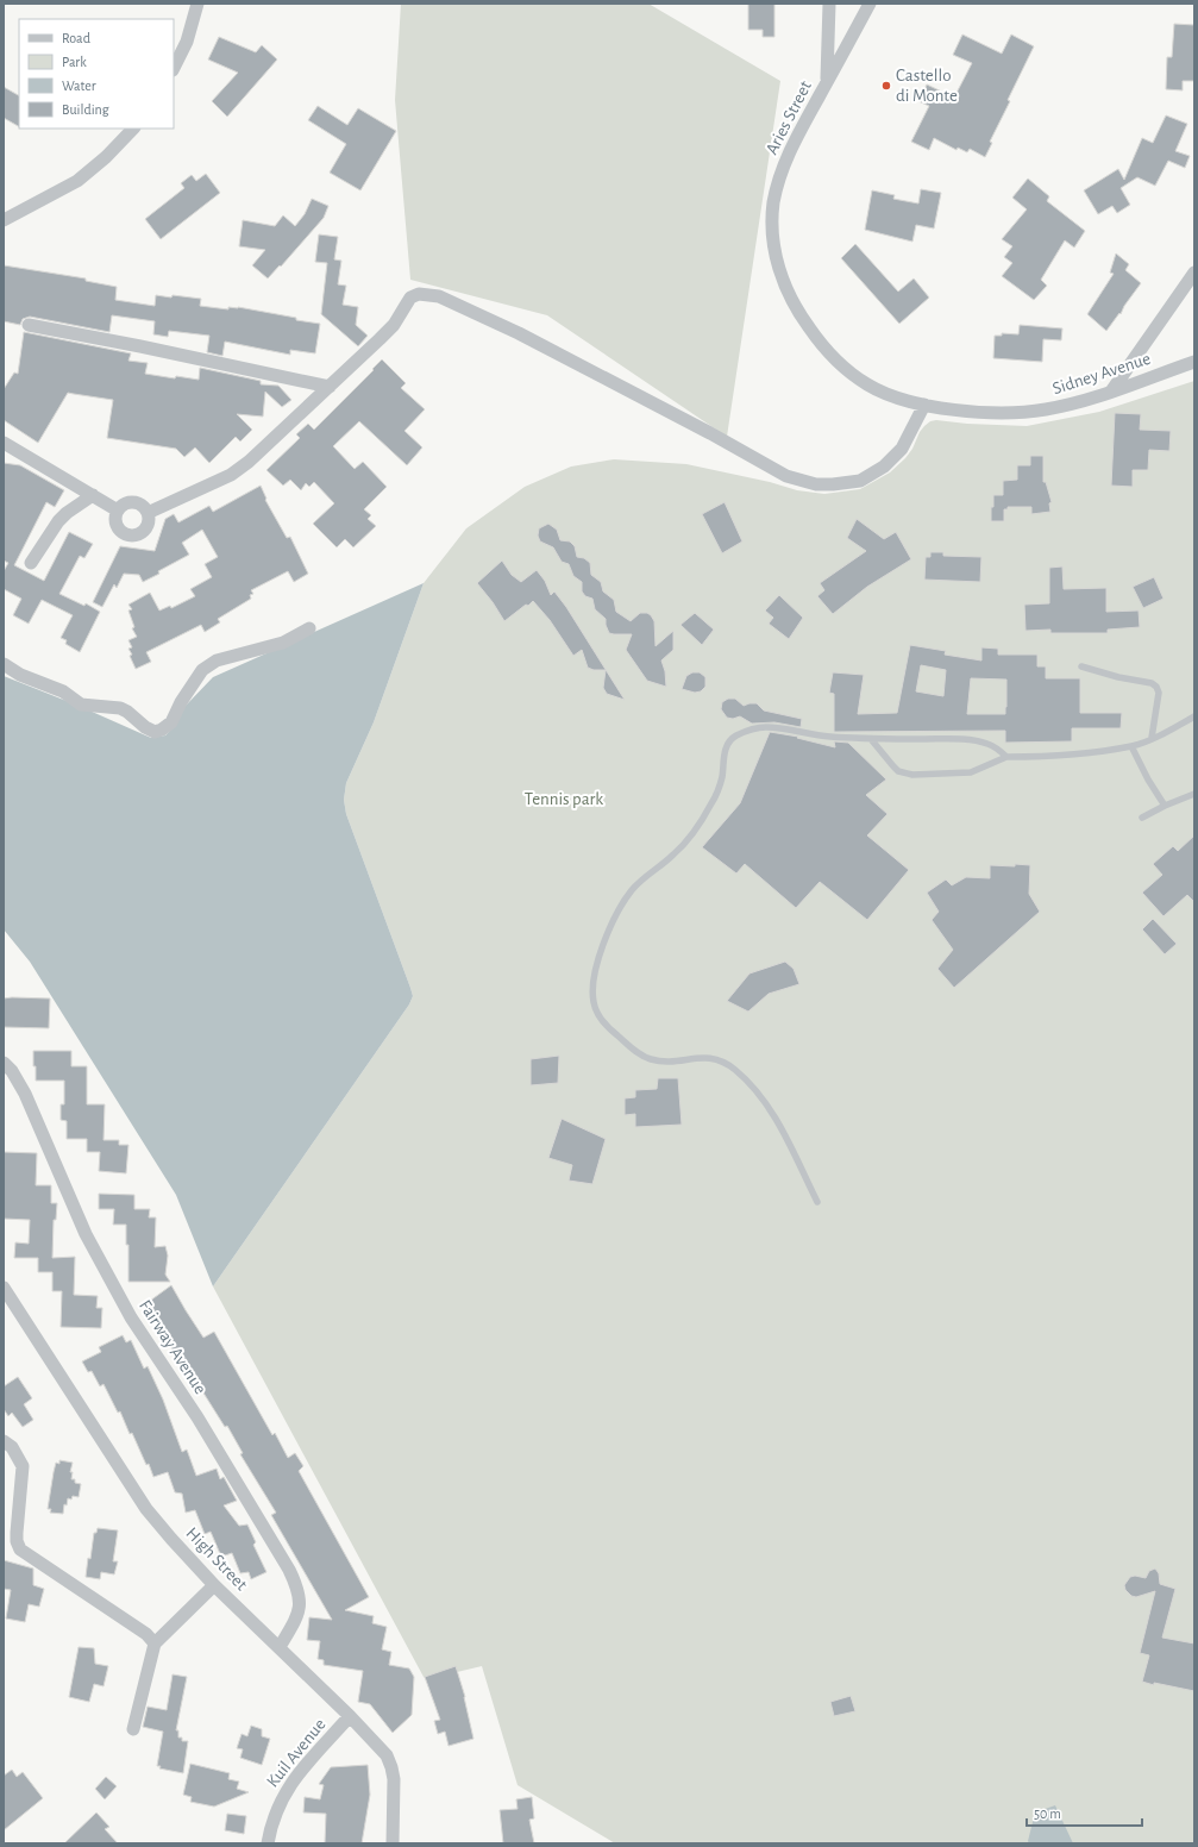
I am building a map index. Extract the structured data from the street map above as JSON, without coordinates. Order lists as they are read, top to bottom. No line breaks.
{"streets":{"street":["Aries Street","Sidney Avenue","Fairway Avenue","High Street","Kuil Avenue"]},"crossings":[["Aries Street","Sidney Avenue"],["Fairway Avenue","High Street"],["High Street","Kuil Avenue"]],"parks":["Tennis park"],"places":["Castello di Monte"],"legend":["Road","Park","Water","Building"],"scale_bar":"50 m"}
